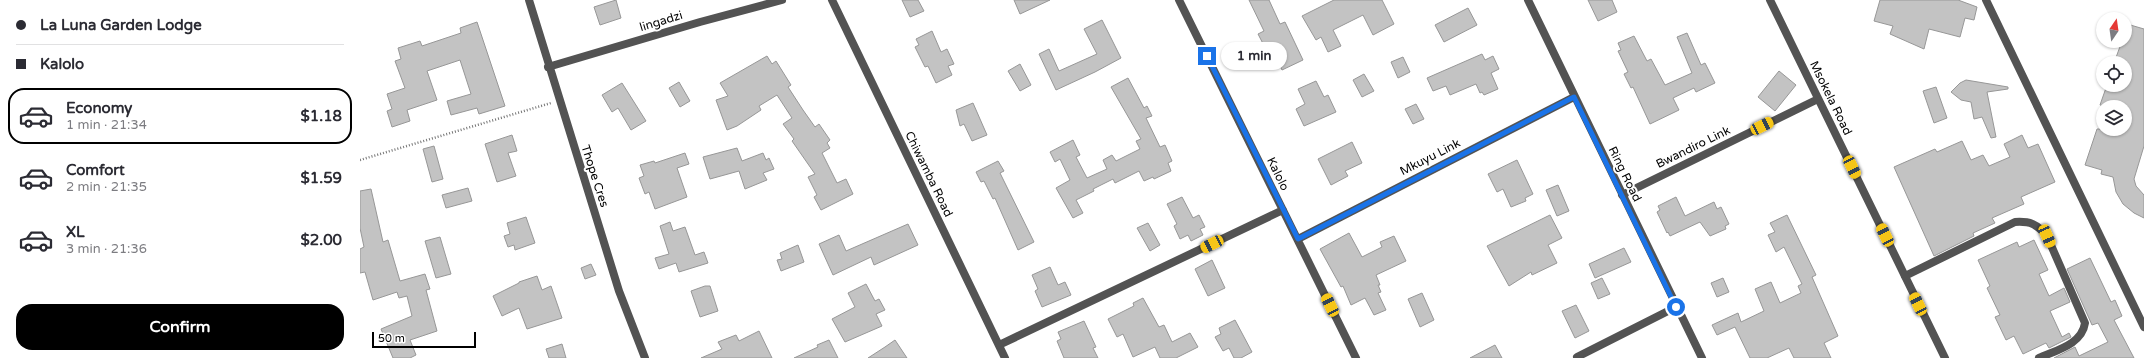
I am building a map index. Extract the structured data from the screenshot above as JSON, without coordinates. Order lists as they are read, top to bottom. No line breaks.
{"streets":{"street":["lingadzi","Msokela Road","Bwandiro Link","Mkuyu Link","Chiwamba Road","Kalolo","Ring Road","Thope Cres"]},"crossings":[["lingadzi","Thope Cres"],["Msokela Road","Bwandiro Link"],["Bwandiro Link","Ring Road"],["Mkuyu Link","Kalolo"],["Mkuyu Link","Ring Road"]],"scale_bar":"50 m","north":"top","page":{"banner":["La Luna Garden Lodge","Kalolo"],"bubble":"1 min","list":[{"name":"Economy","note":"1 min · 21:34","value":"$1.18"},{"name":"Comfort","note":"2 min · 21:35","value":"$1.59"},{"name":"XL","note":"3 min · 21:36","value":"$2.00"}],"buttons":"Confirm","scale":"50 m"}}
